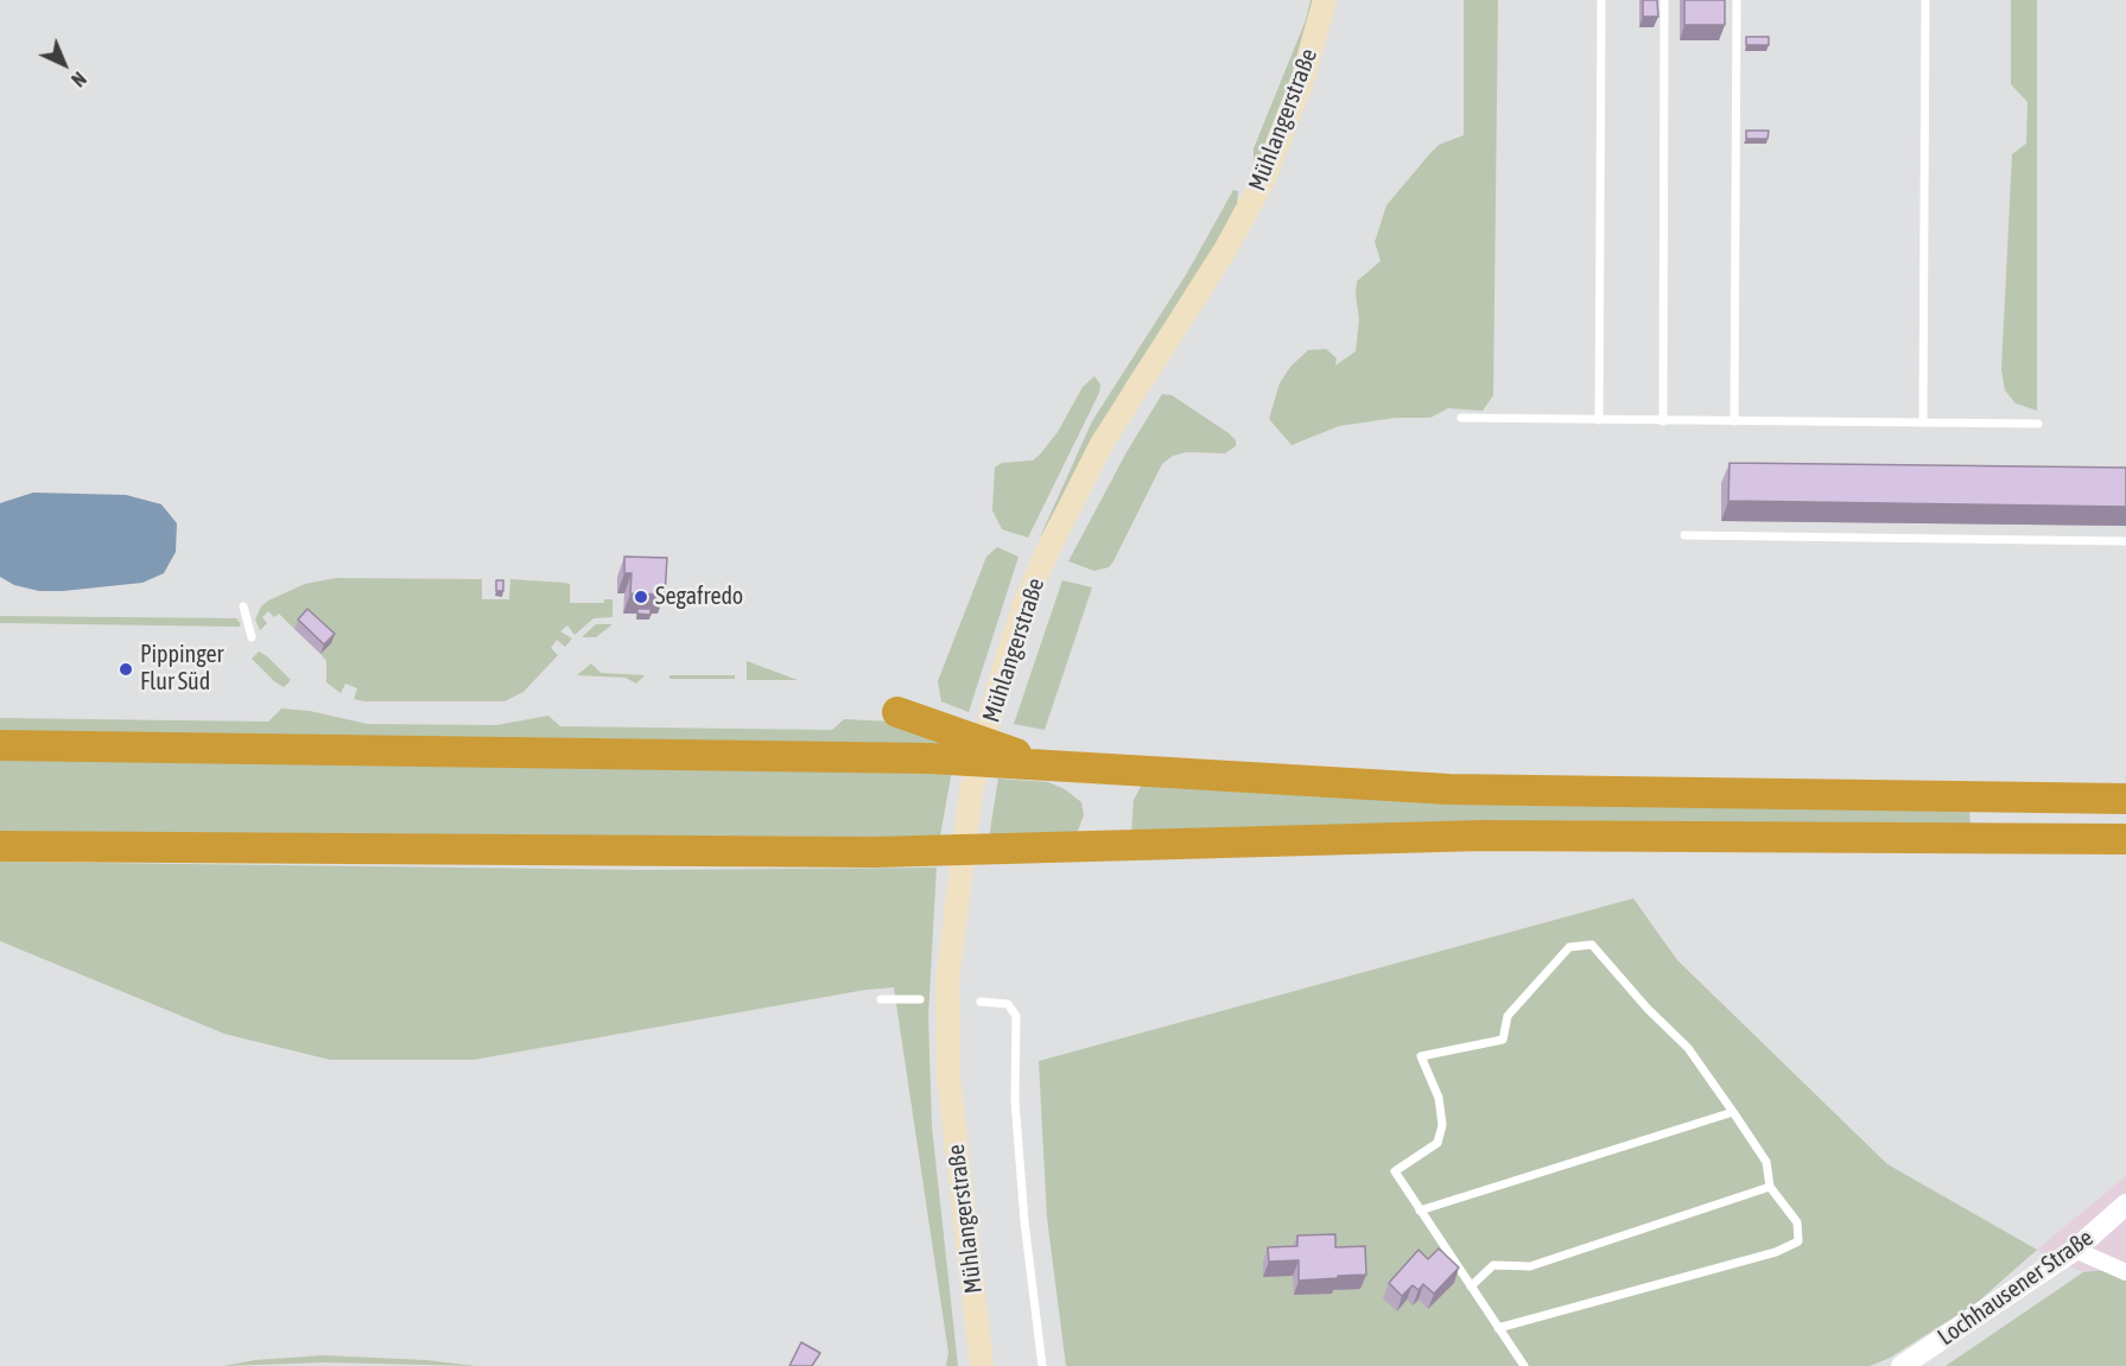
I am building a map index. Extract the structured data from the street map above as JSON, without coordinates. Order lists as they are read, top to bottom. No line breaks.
{"streets":{"main road":["Mühlangerstraße"],"street":["Lochhausener Straße"]},"places":["Segafredo","Pippinger Flur Süd"],"north":"bottom right"}
